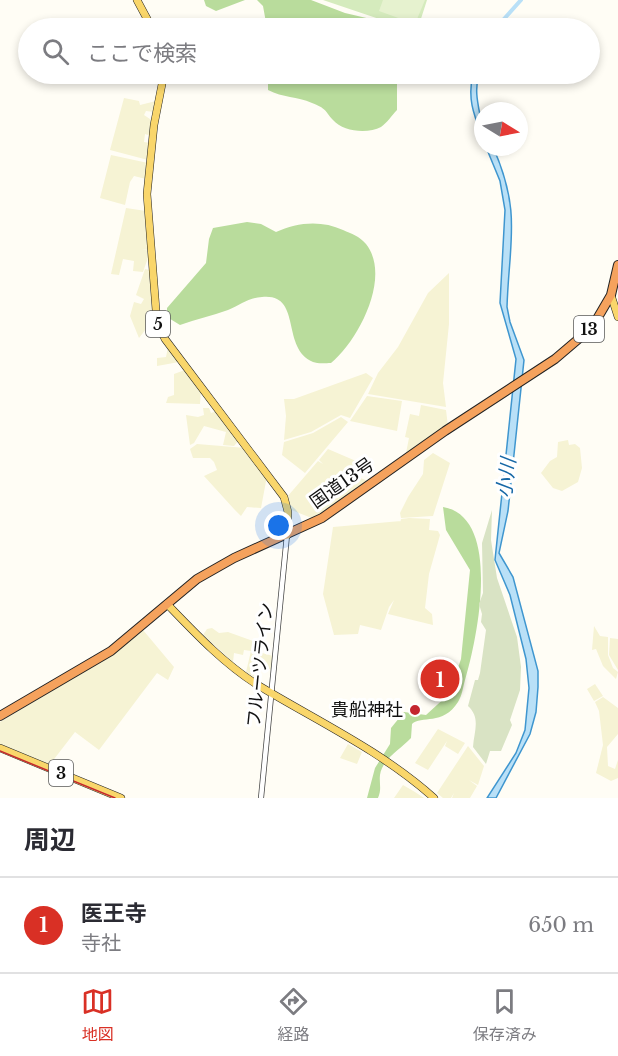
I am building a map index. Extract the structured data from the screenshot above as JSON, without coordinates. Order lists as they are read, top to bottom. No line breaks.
{"streets":{"highway":["13","国道13号"],"main road":["5","3"],"street":["フルーツライン"]},"crossings":[["5","国道13号"],["5","フルーツライン"],["国道13号","フルーツライン"]],"water":["小川"],"places":["貴船神社"],"north":"right","page":{"search":"ここで検索","pins":"1","heading":"周辺","list":[{"mark":"1","name":"医王寺","note":"寺社","value":"650 m"}],"nav":["地図","経路","保存済み"]}}
